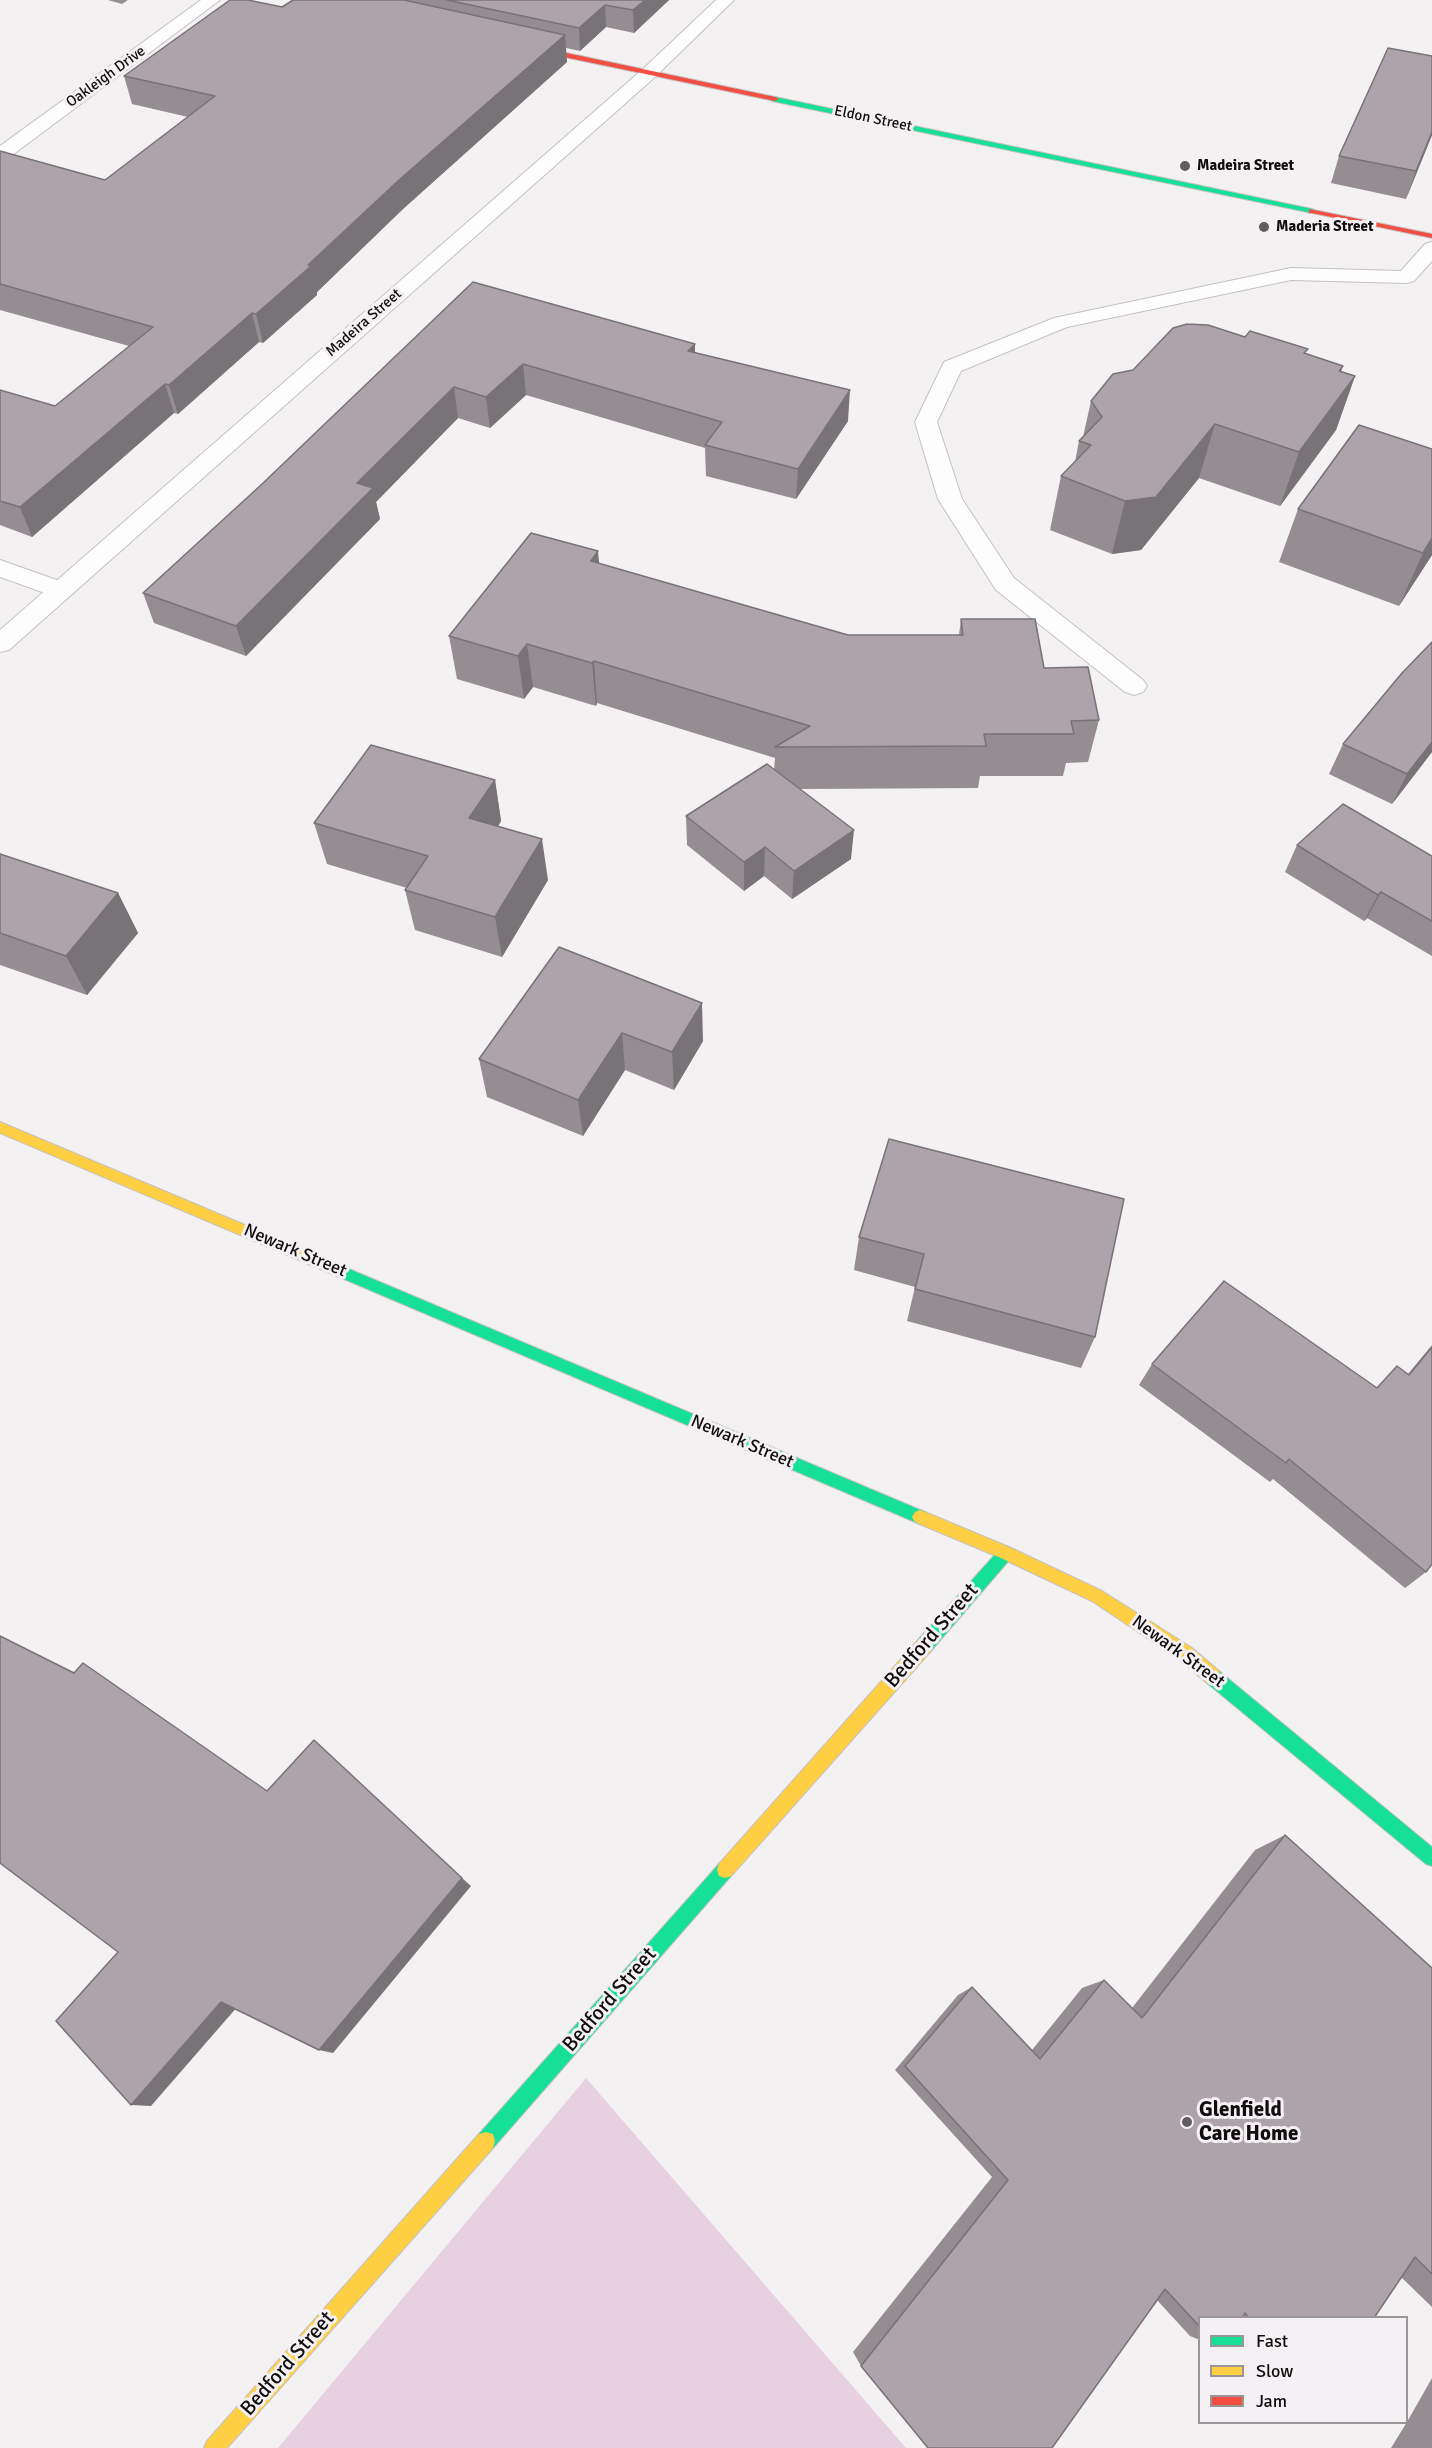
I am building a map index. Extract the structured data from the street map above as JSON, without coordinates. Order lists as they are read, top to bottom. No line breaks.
{"streets":{"street":["Oakleigh Drive","Eldon Street","Madeira Street","Newark Street","Bedford Street"]},"crossings":[["Eldon Street","Madeira Street"],["Newark Street","Bedford Street"]],"places":["Madeira Street","Maderia Street","Glenfield Care Home"],"legend":["Fast","Slow","Jam"]}
